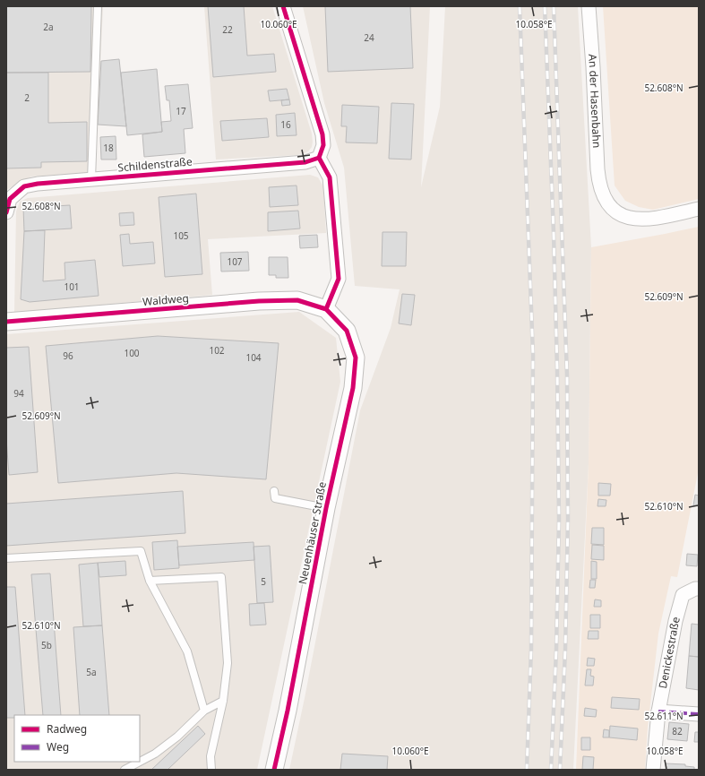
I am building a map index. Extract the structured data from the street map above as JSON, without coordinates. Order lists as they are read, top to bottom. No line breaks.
{"streets":{"street":["An der Hasenbahn","Schildenstraße","Waldweg","Neuenhäuser Straße","Denickestraße"]},"crossings":[["Waldweg","Neuenhäuser Straße"]],"house_numbers":["2a","22","24","2","17","16","18","105","107","101","102","100","96","104","94","5","5b","5a","82"],"legend":["Radweg","Weg"],"coordinates":["10.060°E","10.058°E","52.608°N","52.609°N","52.610°N","52.611°N"]}
